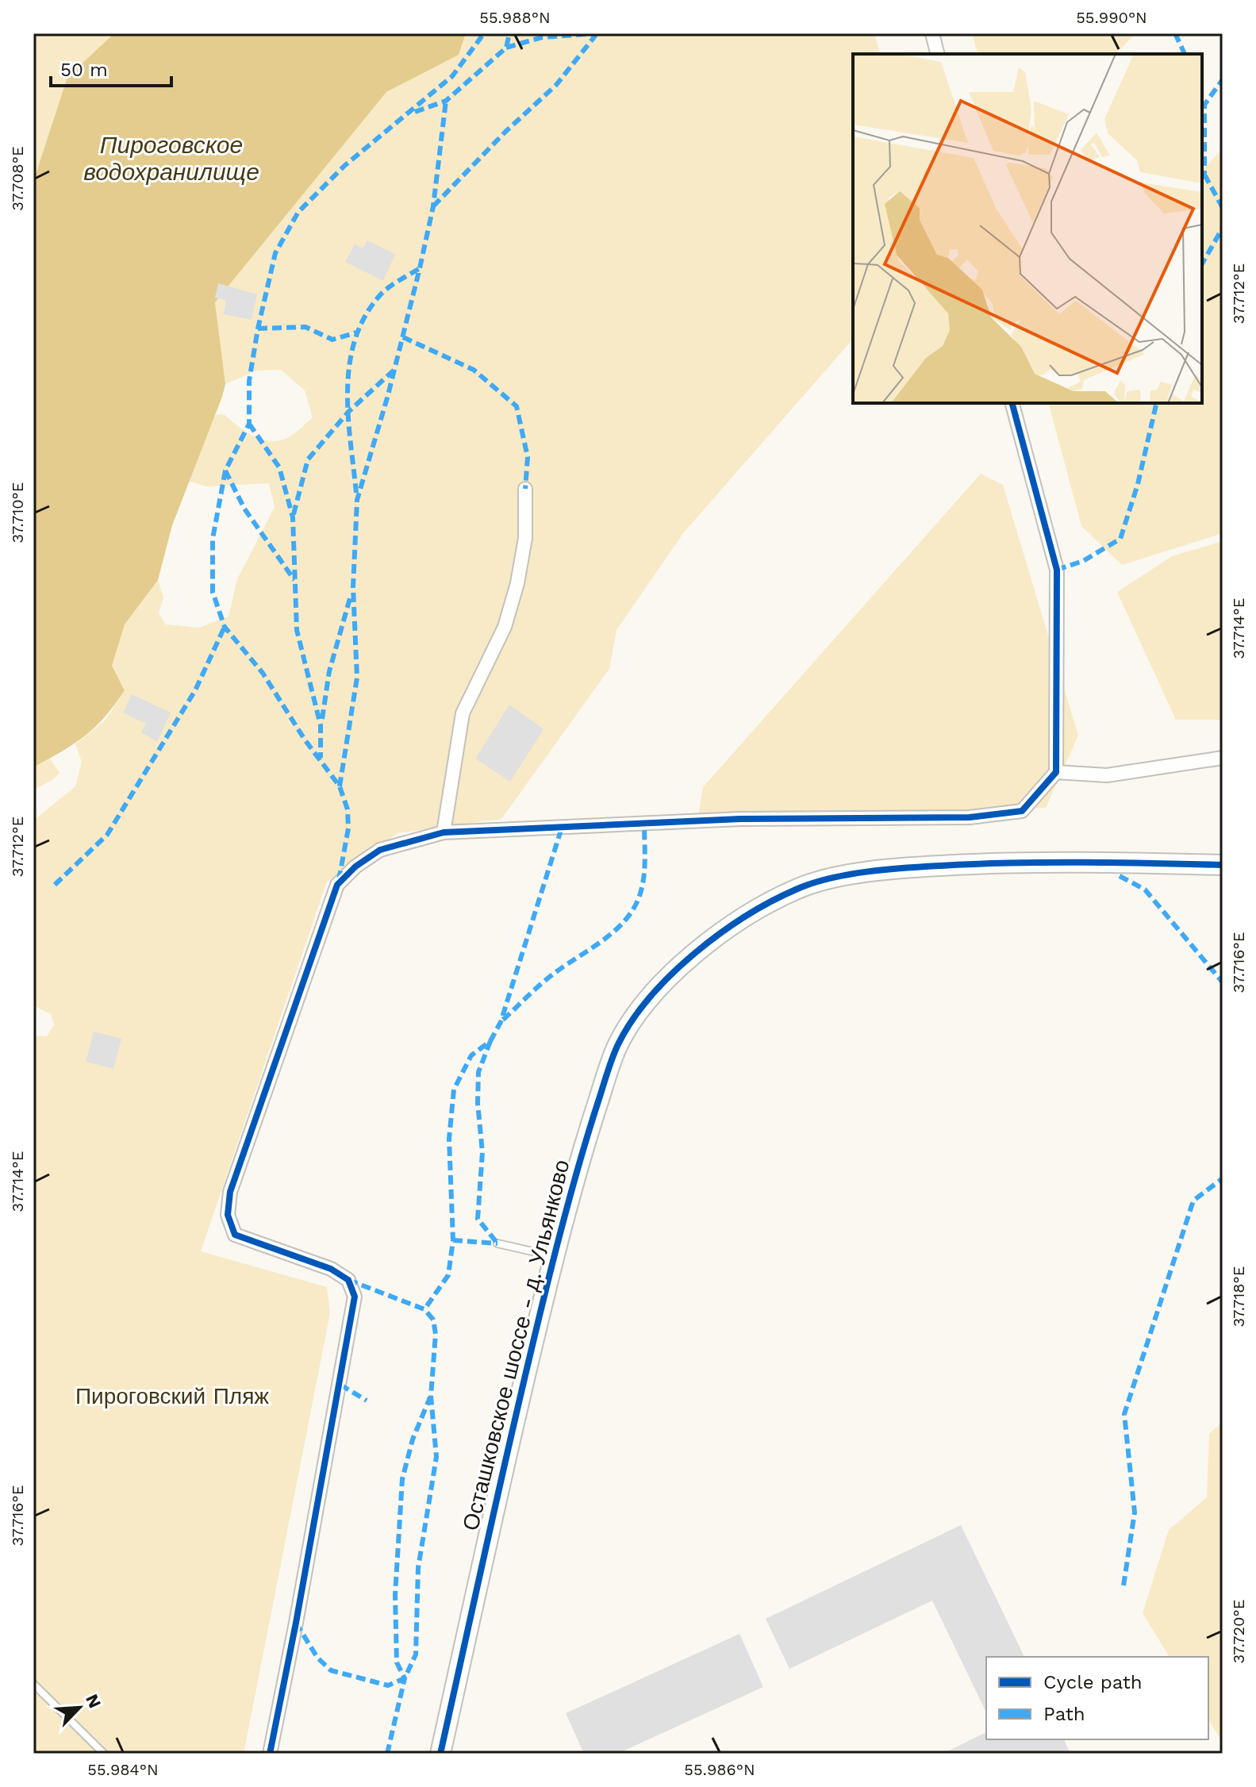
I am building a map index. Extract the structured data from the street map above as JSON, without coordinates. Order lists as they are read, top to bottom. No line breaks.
{"streets":{"street":["Осташковское шоссе - д. Ульянково"]},"water":["Пироговское водохранилище"],"parks":["Пироговский Пляж"],"legend":["Cycle path","Path"],"scale_bar":"50 m","north":"top right","coordinates":["55.988°N","55.990°N","37.708°E","37.712°E","37.710°E","37.714°E","37.716°E","37.718°E","37.720°E","55.984°N","55.986°N"]}
